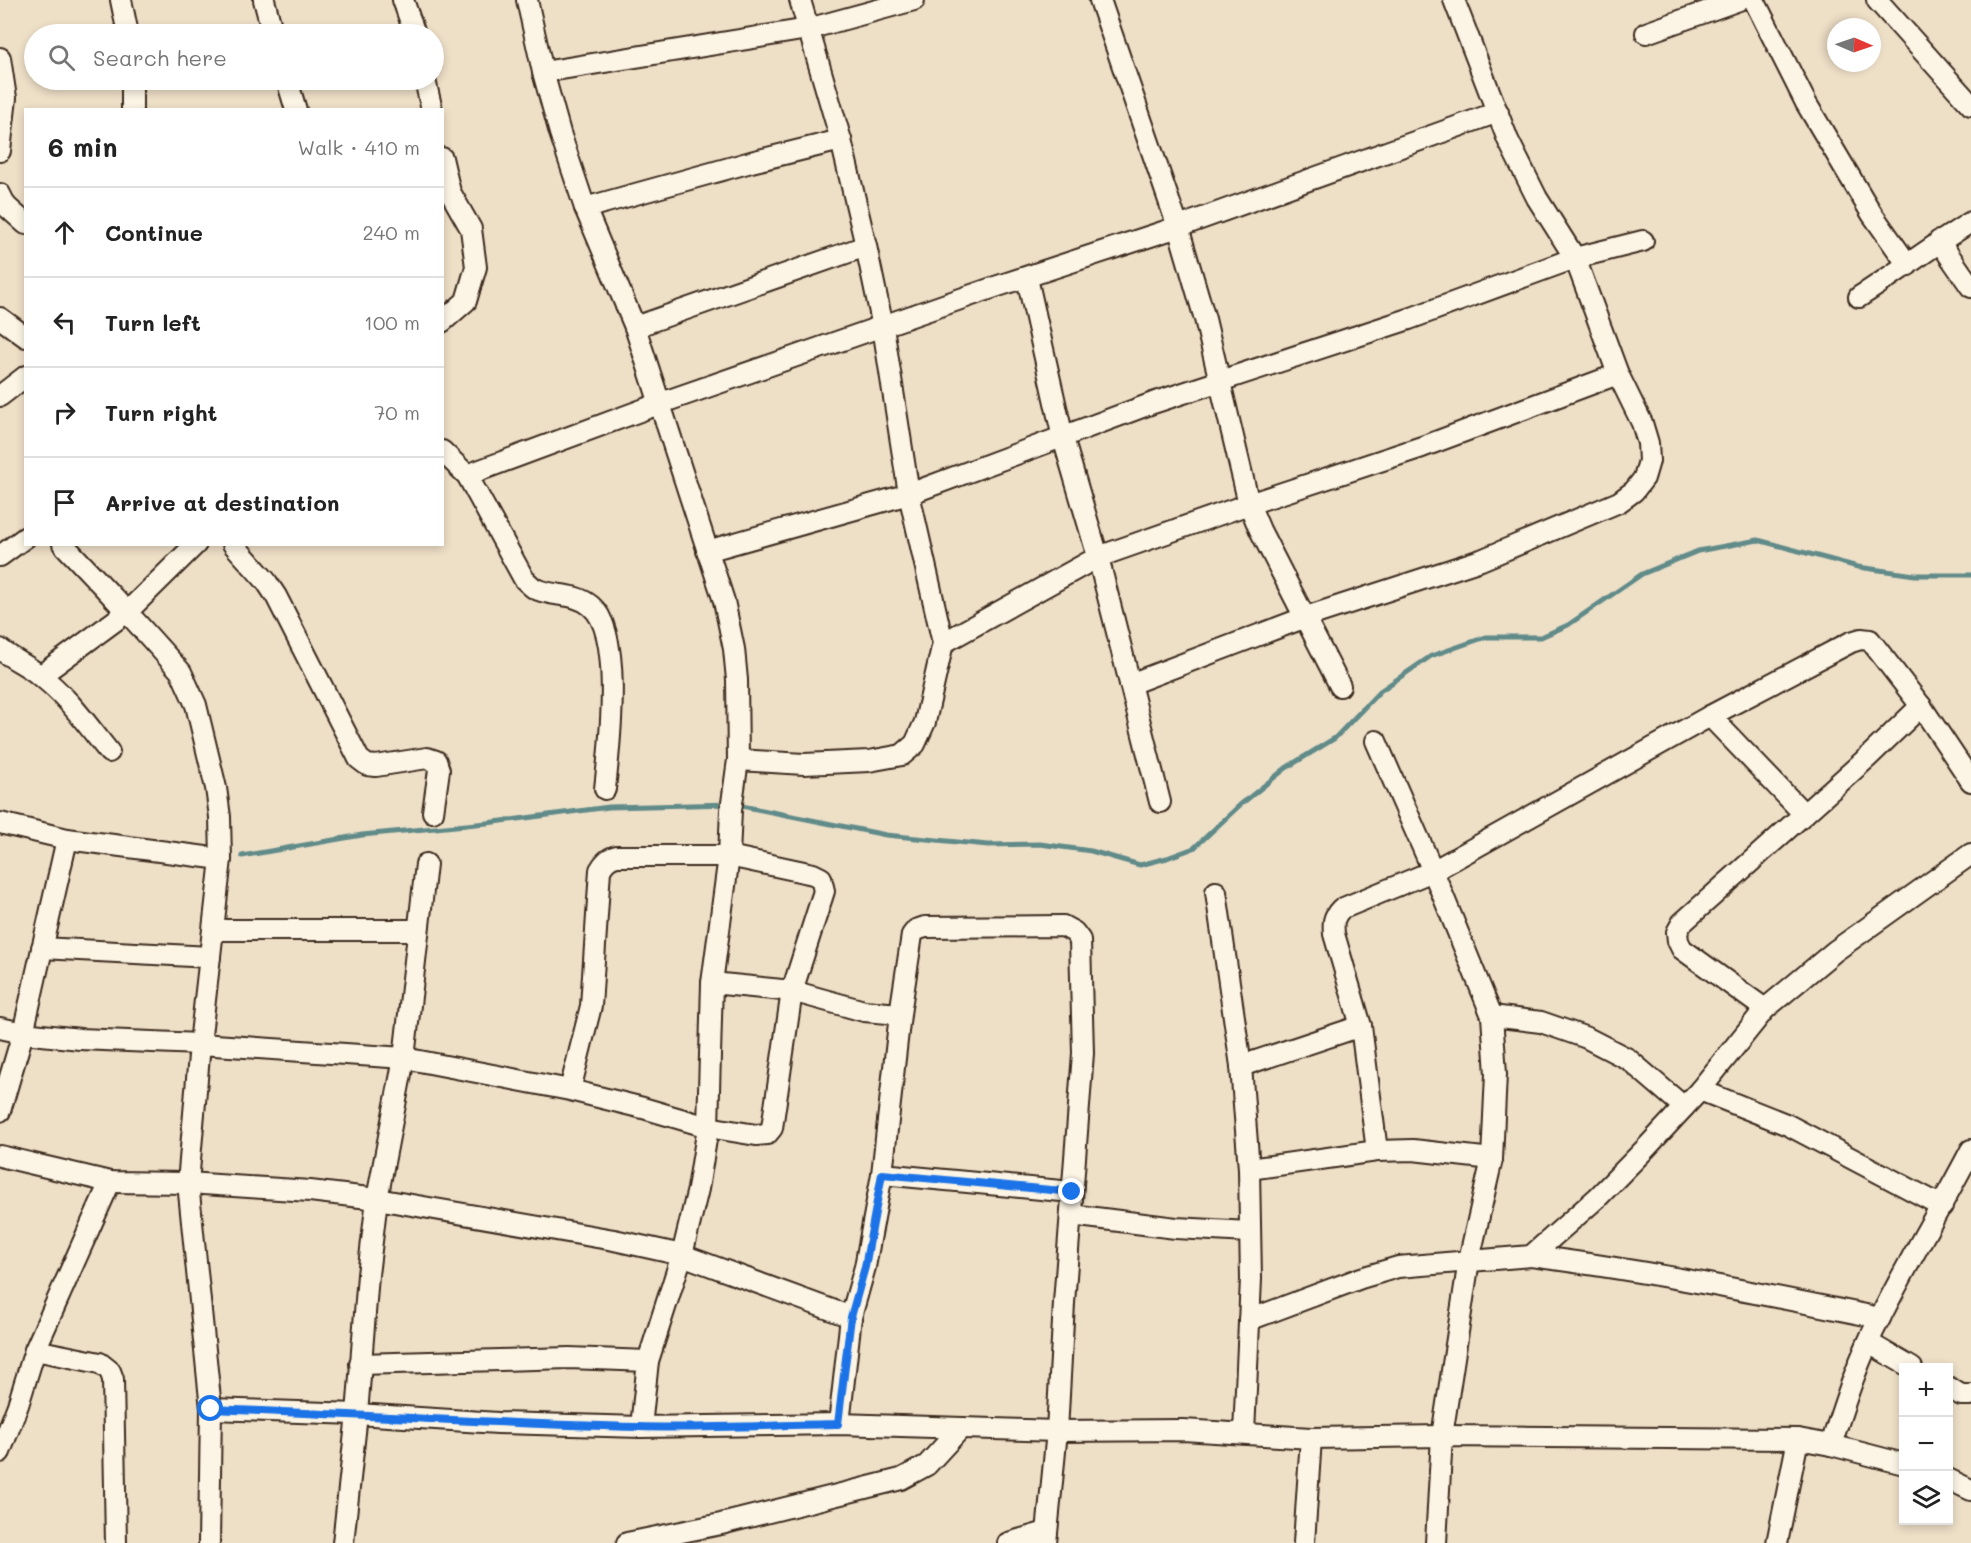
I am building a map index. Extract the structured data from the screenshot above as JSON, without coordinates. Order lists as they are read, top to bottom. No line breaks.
{"north":"right","page":{"search":"Search here","heading":["6 min","Walk · 410 m"],"list":[["Continue","240 m"],["Turn left","100 m"],["Turn right","70 m"],"Arrive at destination"],"map_buttons":["+","−"]}}
